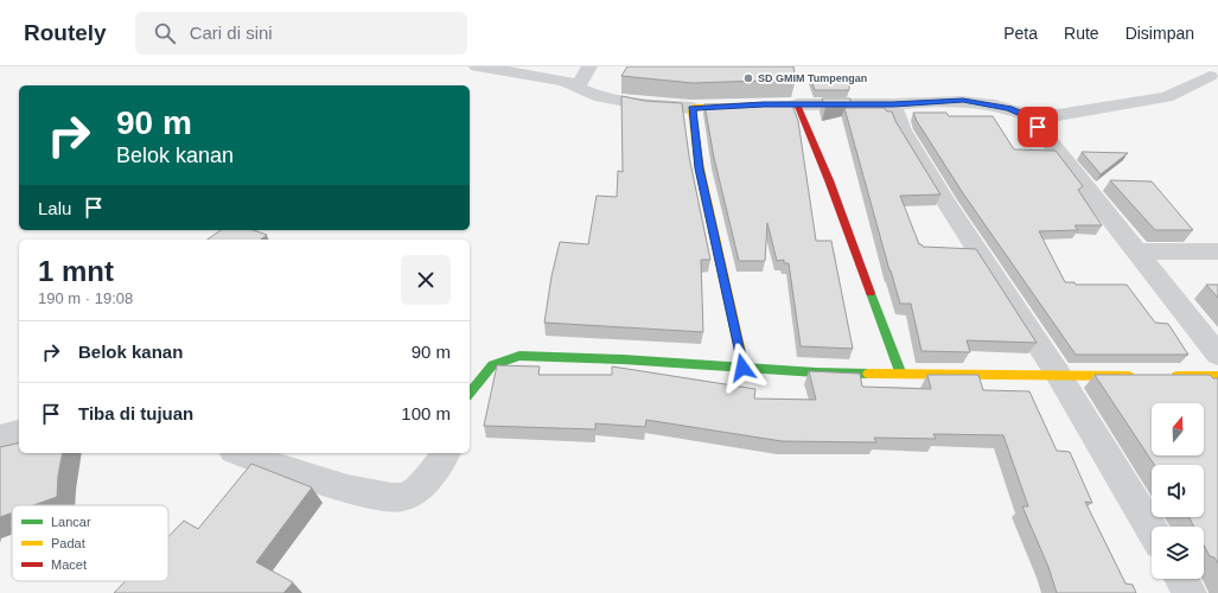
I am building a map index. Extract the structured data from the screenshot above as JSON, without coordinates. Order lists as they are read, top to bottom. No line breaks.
{"places":["SD GMIM Tumpengan"],"legend":["Lancar","Padat","Macet"],"north":"top","page":{"header":"Routely","search":"Cari di sini","nav":["Peta","Rute","Disimpan"],"turn":["90 m","Belok kanan"],"then":"Lalu","heading":["1 mnt","190 m · 19:08"],"list":[{"name":"Belok kanan","value":"90 m"},{"name":"Tiba di tujuan","value":"100 m"}]}}
